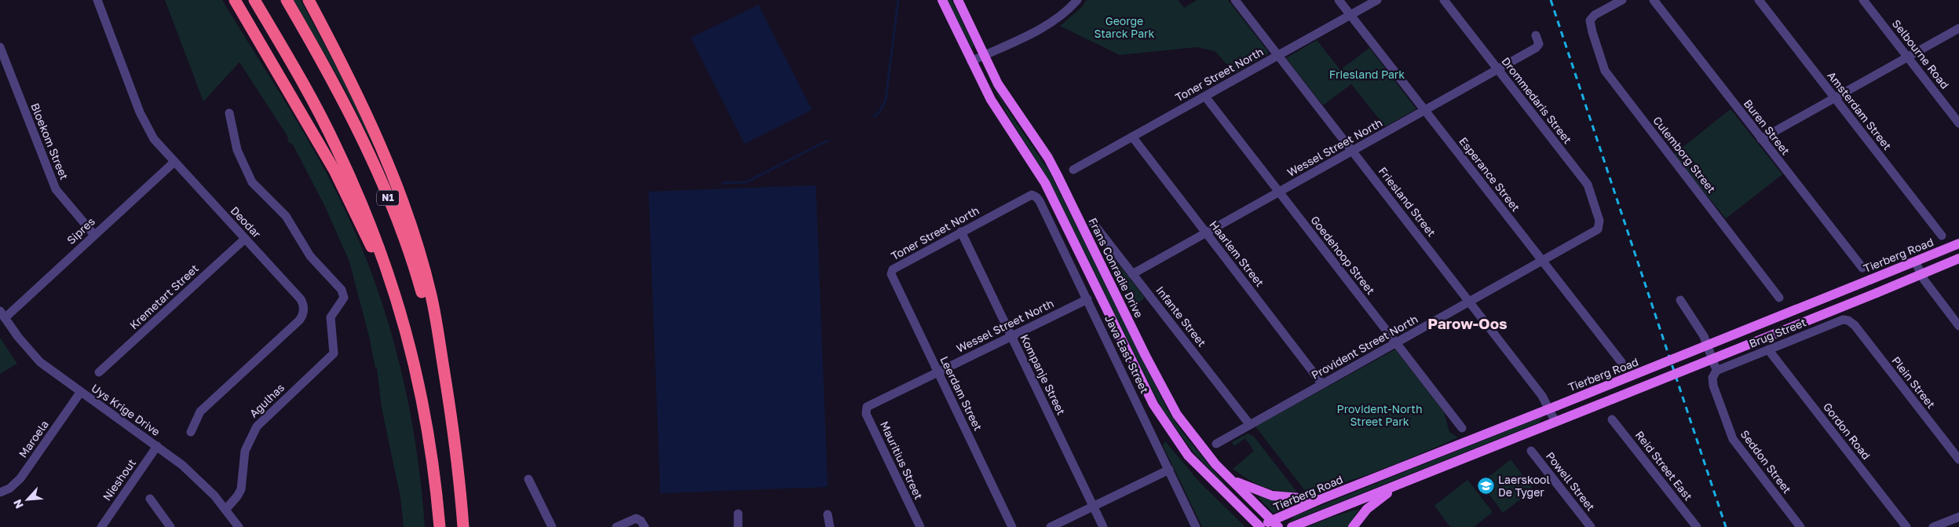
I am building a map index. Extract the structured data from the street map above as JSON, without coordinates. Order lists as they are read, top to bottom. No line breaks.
{"streets":{"highway":["N1"],"main road":["Tierberg Road","Frans Conradie Drive"],"street":["Selbourne Road","Toner Street North","Drommedaris Street","Amsterdam Street","Buren Street","Bloekom Street","Wessel Street North","Culemborg Street","Esperance Street","Friesland Street","Deodar","Sipres","Haarlem Street","Goedehoop Street","Kremetart Street","Infante Street","Brug Street","Provident Street North","Java East Street","Kompanje Street","Plein Street","Leerdam Street","Agulhas","Uys Krige Drive","Gordon Road","Maroela","Mauritius Street","Seddon Street","Reid Street East","Nieshout","Powell Street"]},"crossings":[["Toner Street North","Esperance Street"],["Toner Street North","Friesland Street"],["Toner Street North","Haarlem Street"],["Toner Street North","Goedehoop Street"],["Toner Street North","Java East Street"],["Toner Street North","Kompanje Street"],["Toner Street North","Leerdam Street"],["Drommedaris Street","Wessel Street North"],["Drommedaris Street","Provident Street North"],["Bloekom Street","Sipres"],["Wessel Street North","Esperance Street"],["Wessel Street North","Friesland Street"],["Wessel Street North","Haarlem Street"],["Wessel Street North","Goedehoop Street"],["Wessel Street North","Infante Street"],["Wessel Street North","Java East Street"],["Wessel Street North","Kompanje Street"],["Wessel Street North","Leerdam Street"],["Wessel Street North","Mauritius Street"],["Esperance Street","Provident Street North"],["Friesland Street","Tierberg Road"],["Friesland Street","Provident Street North"],["Deodar","Sipres"],["Deodar","Kremetart Street"],["Sipres","Uys Krige Drive"],["Haarlem Street","Provident Street North"],["Goedehoop Street","Provident Street North"],["Tierberg Road","Frans Conradie Drive"],["Infante Street","Provident Street North"],["Brug Street","Plein Street"],["Brug Street","Gordon Road"],["Brug Street","Seddon Street"],["Agulhas","Uys Krige Drive"],["Uys Krige Drive","Maroela"],["Uys Krige Drive","Nieshout"]],"districts":["Parow-Oos"],"parks":["George Starck Park","Friesland Park","Provident-North Street Park"],"places":{"school or university":["Laerskool De Tyger"]},"north":"bottom left"}
